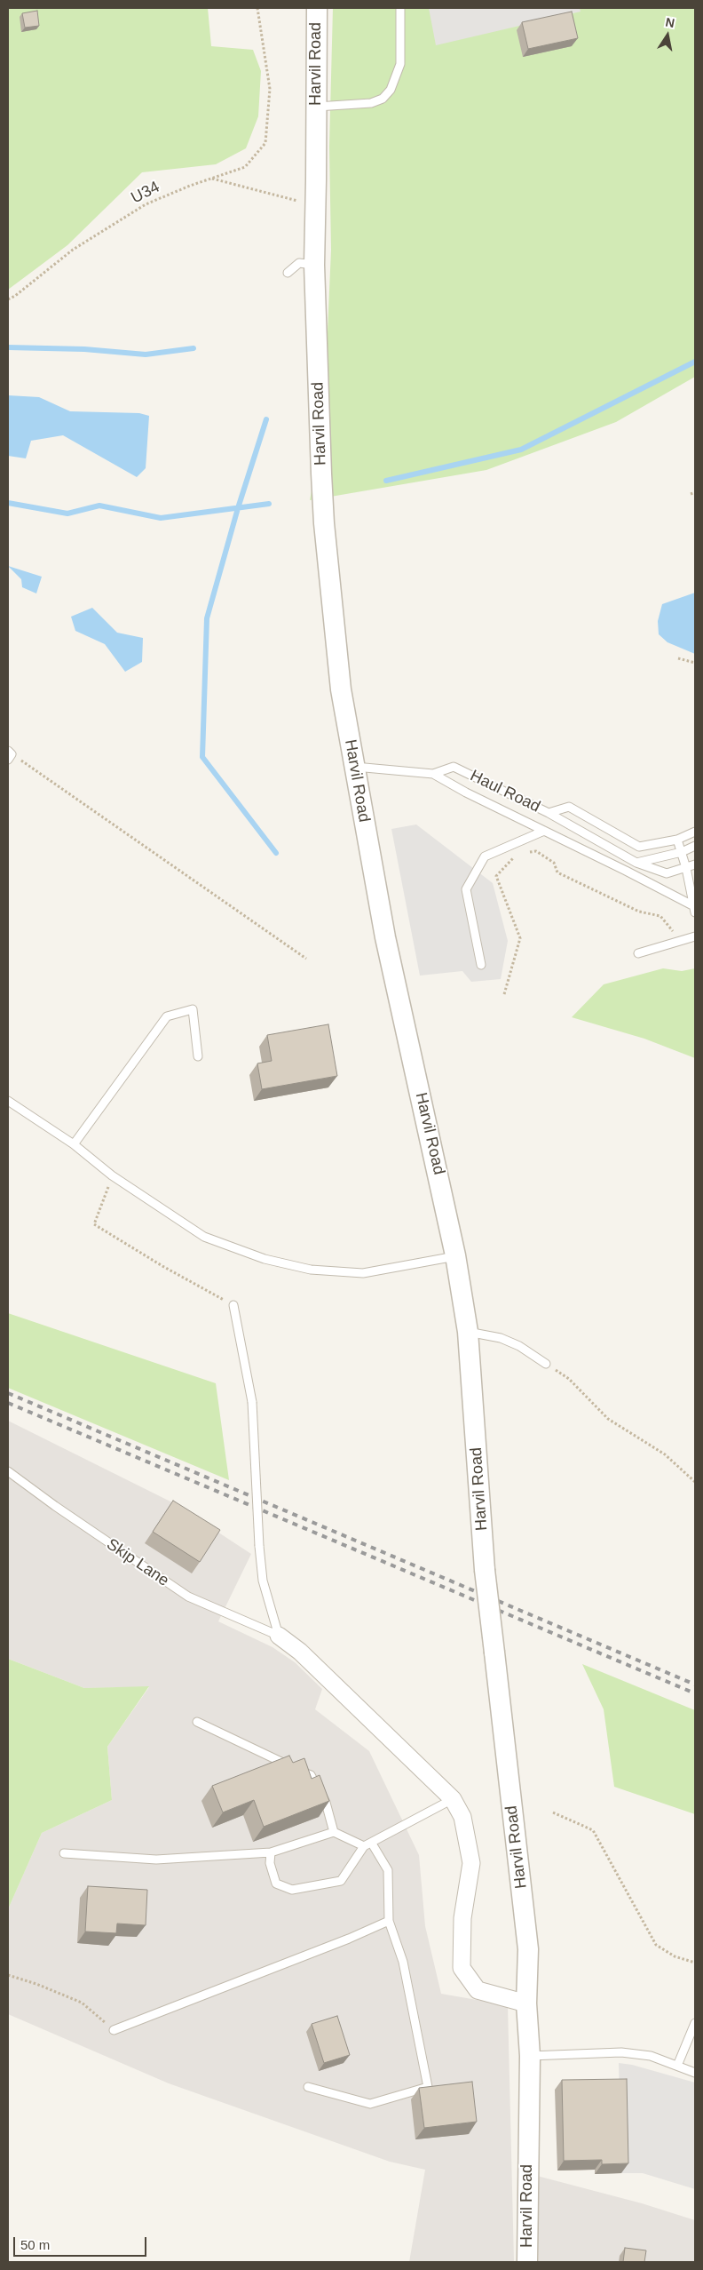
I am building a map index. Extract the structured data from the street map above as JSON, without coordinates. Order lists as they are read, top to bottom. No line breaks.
{"streets":{"street":["Harvil Road"],"lane":["Haul Road","Skip Lane"],"path":["U34"]},"crossings":[["Harvil Road","Haul Road"]],"scale_bar":"50 m","north":"top"}
